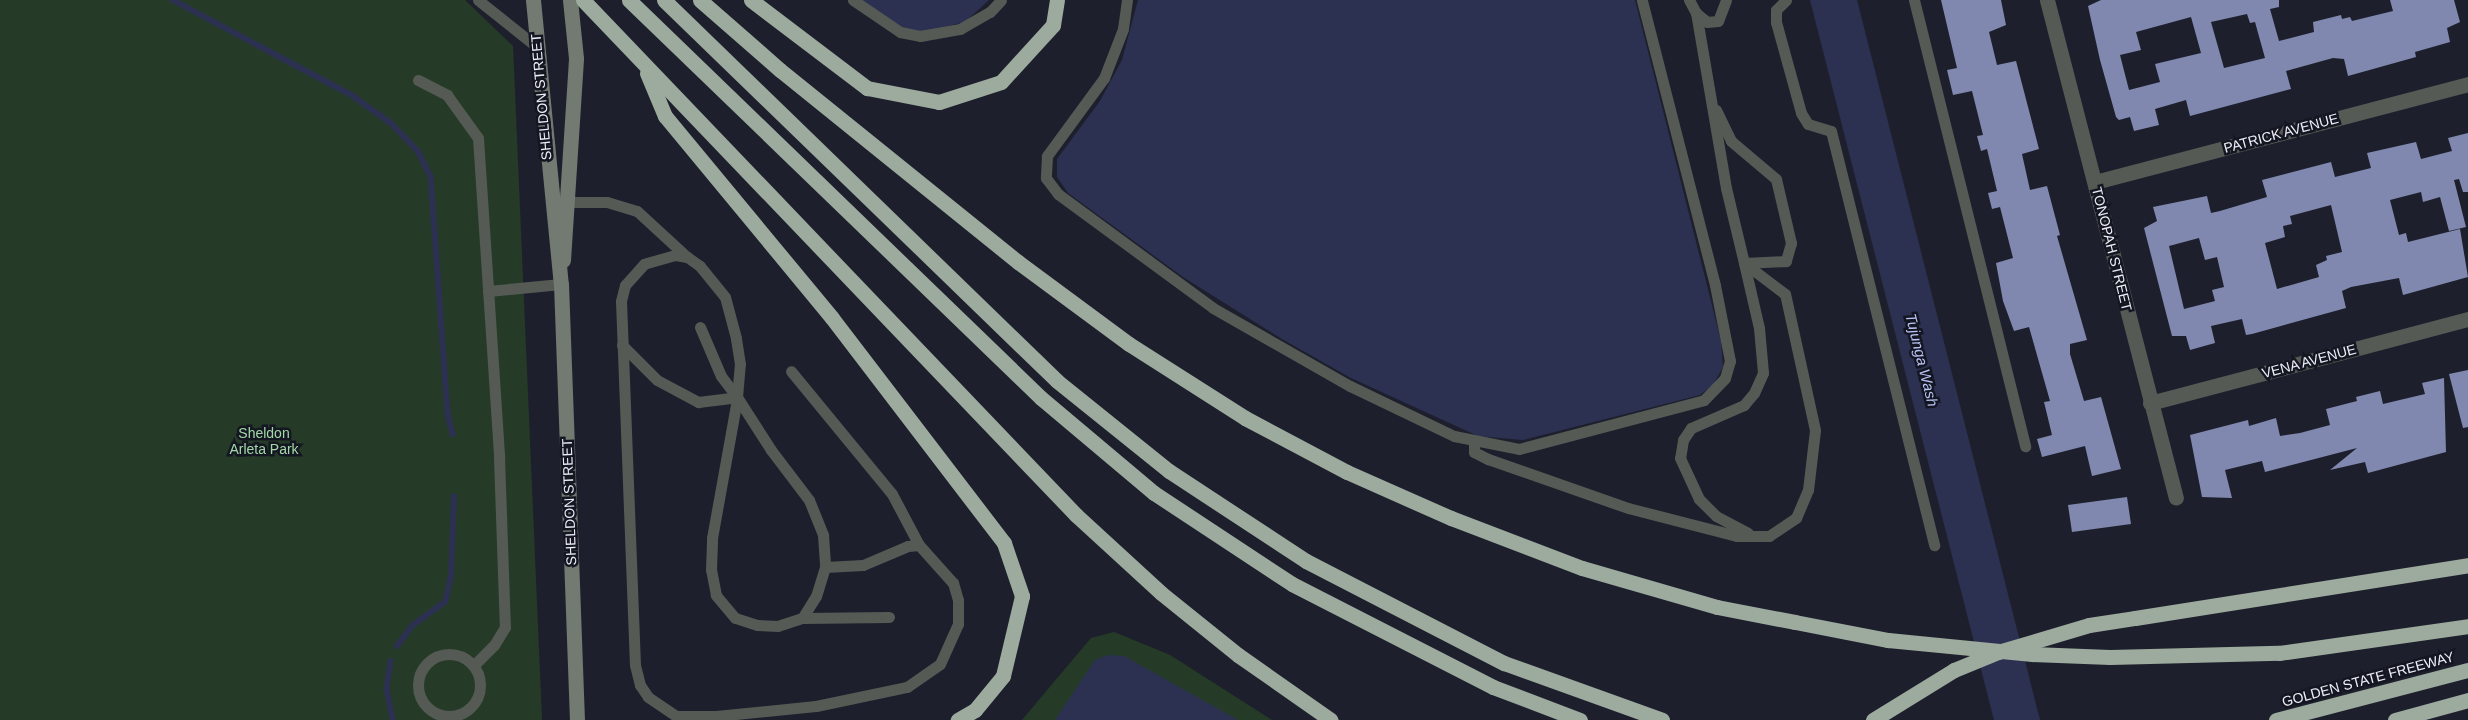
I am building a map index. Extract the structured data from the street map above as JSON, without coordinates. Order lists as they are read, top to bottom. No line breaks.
{"streets":{"highway":["GOLDEN STATE FREEWAY"],"main road":["SHELDON STREET"],"street":["PATRICK AVENUE","TONOPAH STREET","VENA AVENUE"]},"crossings":[["PATRICK AVENUE","TONOPAH STREET"],["TONOPAH STREET","VENA AVENUE"]],"water":["Tujunga Wash"],"parks":["Sheldon Arleta Park"]}
